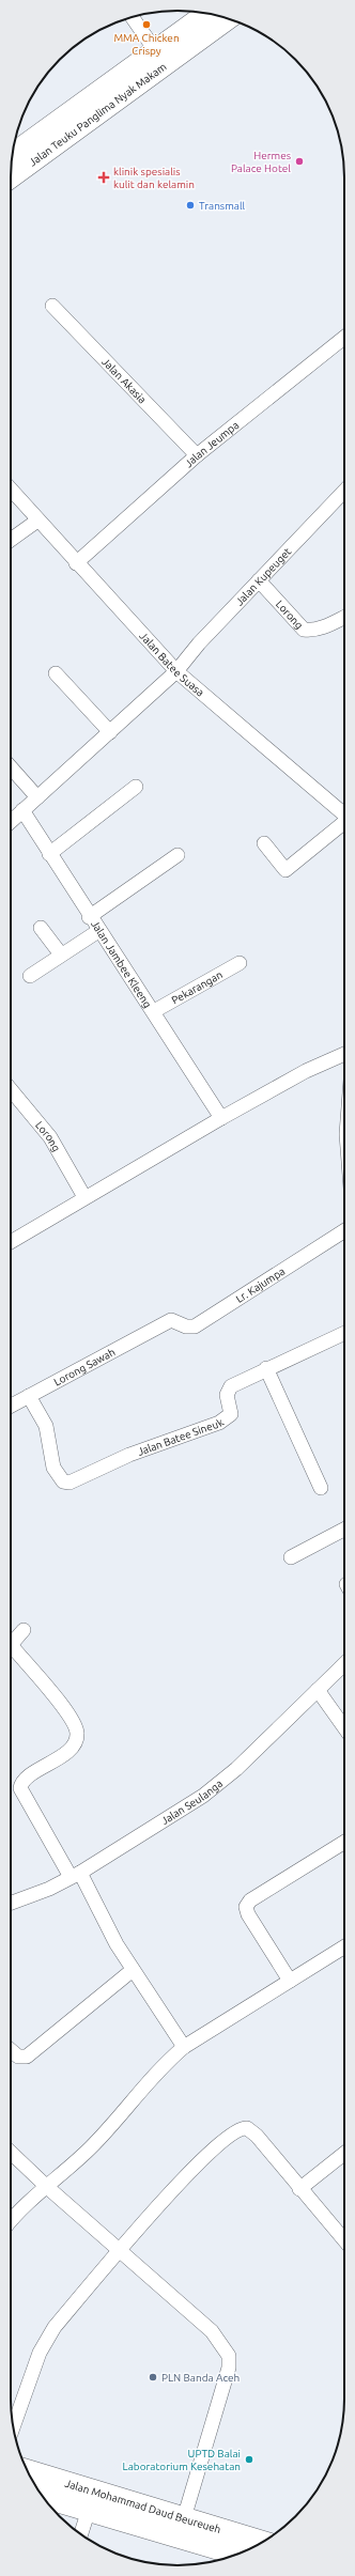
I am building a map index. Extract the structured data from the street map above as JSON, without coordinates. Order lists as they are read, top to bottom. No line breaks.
{"streets":{"highway":["Jalan Mohammad Daud Beureueh"],"main road":["Jalan Teuku Panglima Nyak Makam"],"street":["Jalan Akasia","Jalan Jeumpa","Jalan Kupeuget","Lorong","Jalan Batee Suasa","Jalan Jambee Kleeng","Pekarangan","Lr. Kajumpa","Lorong Sawah","Jalan Batee Sineuk","Jalan Seulanga"]},"crossings":[["Jalan Akasia","Jalan Jeumpa"],["Jalan Jeumpa","Jalan Batee Suasa"],["Jalan Kupeuget","Lorong"],["Jalan Kupeuget","Jalan Batee Suasa"],["Jalan Kupeuget","Jalan Jambee Kleeng"],["Jalan Jambee Kleeng","Pekarangan"],["Lr. Kajumpa","Lorong Sawah"],["Lorong Sawah","Jalan Batee Sineuk"]],"places":{"other":["MMA Chicken Crispy","Hermes Palace Hotel","Transmall","PLN Banda Aceh","UPTD Balai Laboratorium Kesehatan"],"health":["klinik spesialis kulit dan kelamin"]}}
